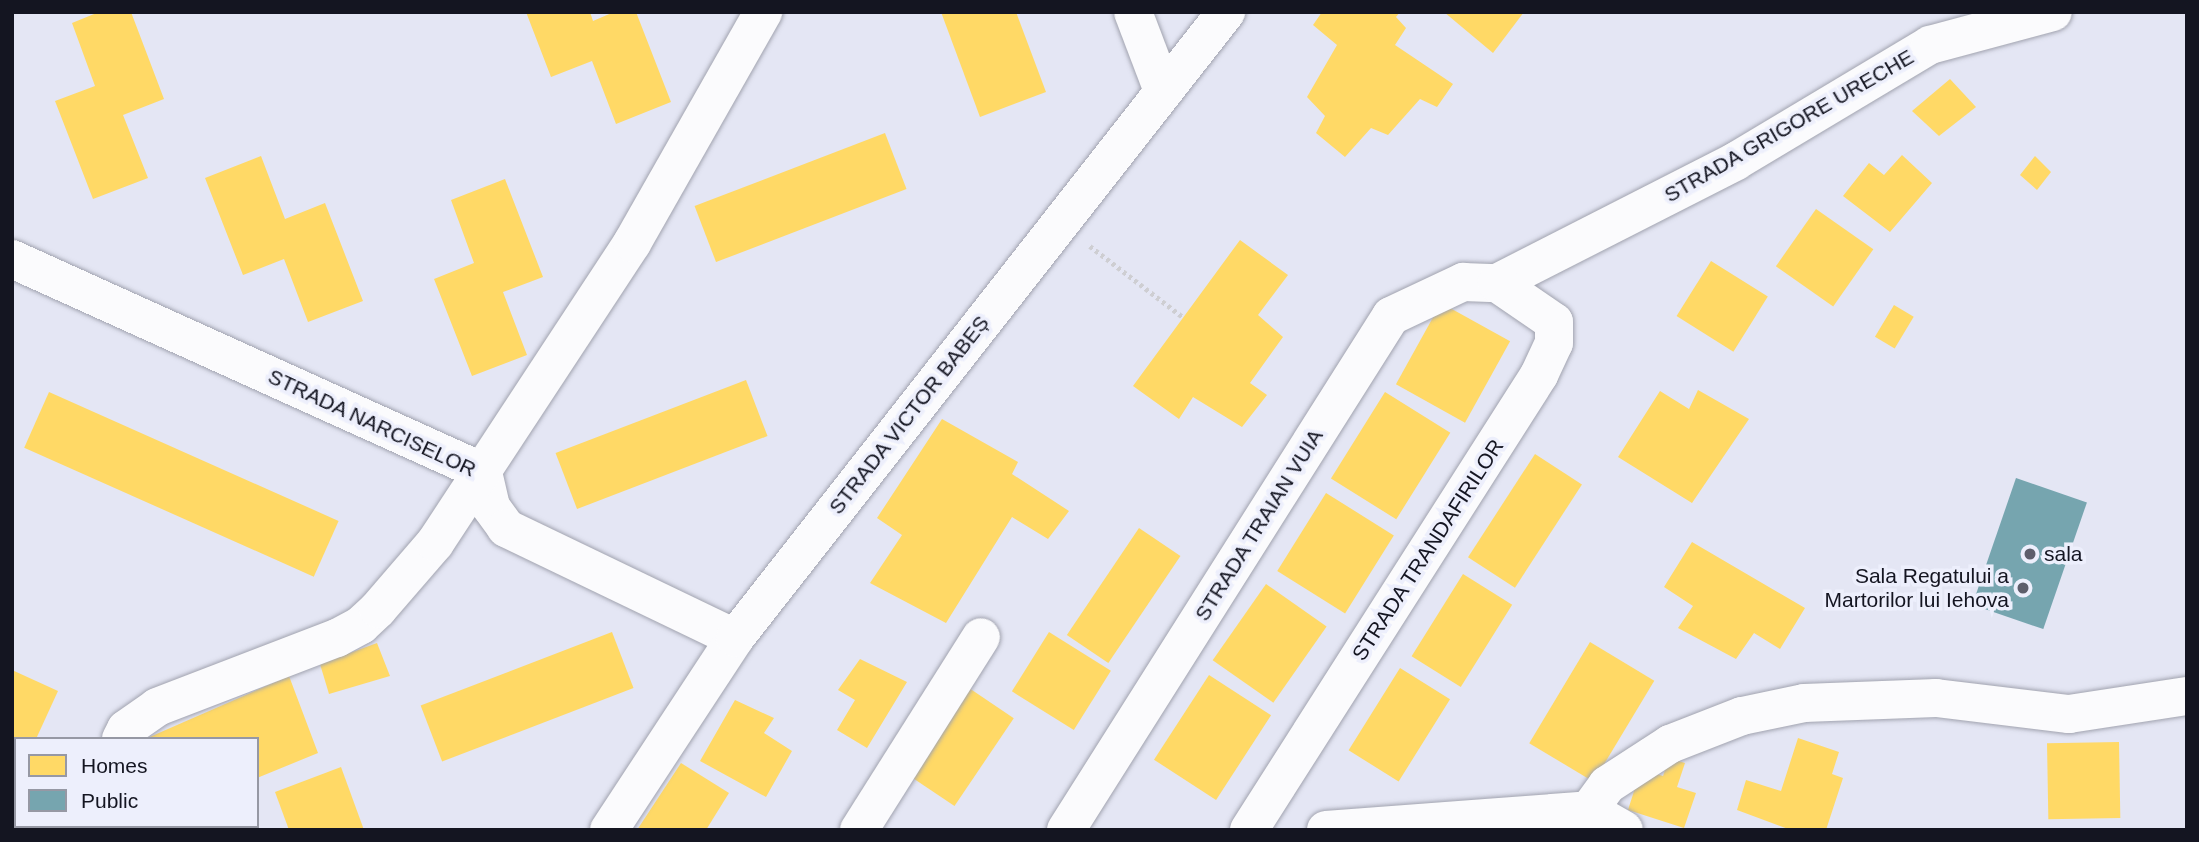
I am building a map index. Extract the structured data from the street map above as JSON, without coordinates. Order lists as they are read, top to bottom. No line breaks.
{"streets":{"street":["STRADA GRIGORE URECHE","STRADA VICTOR BABEȘ","STRADA NARCISELOR","STRADA TRAIAN VUIA","STRADA TRANDAFIRILOR"]},"crossings":[["STRADA GRIGORE URECHE","STRADA TRAIAN VUIA"],["STRADA GRIGORE URECHE","STRADA TRANDAFIRILOR"],["STRADA VICTOR BABEȘ","STRADA NARCISELOR"],["STRADA TRAIAN VUIA","STRADA TRANDAFIRILOR"]],"places":["sala","Sala Regatului a Martorilor lui Iehova"],"legend":["Homes","Public"]}
